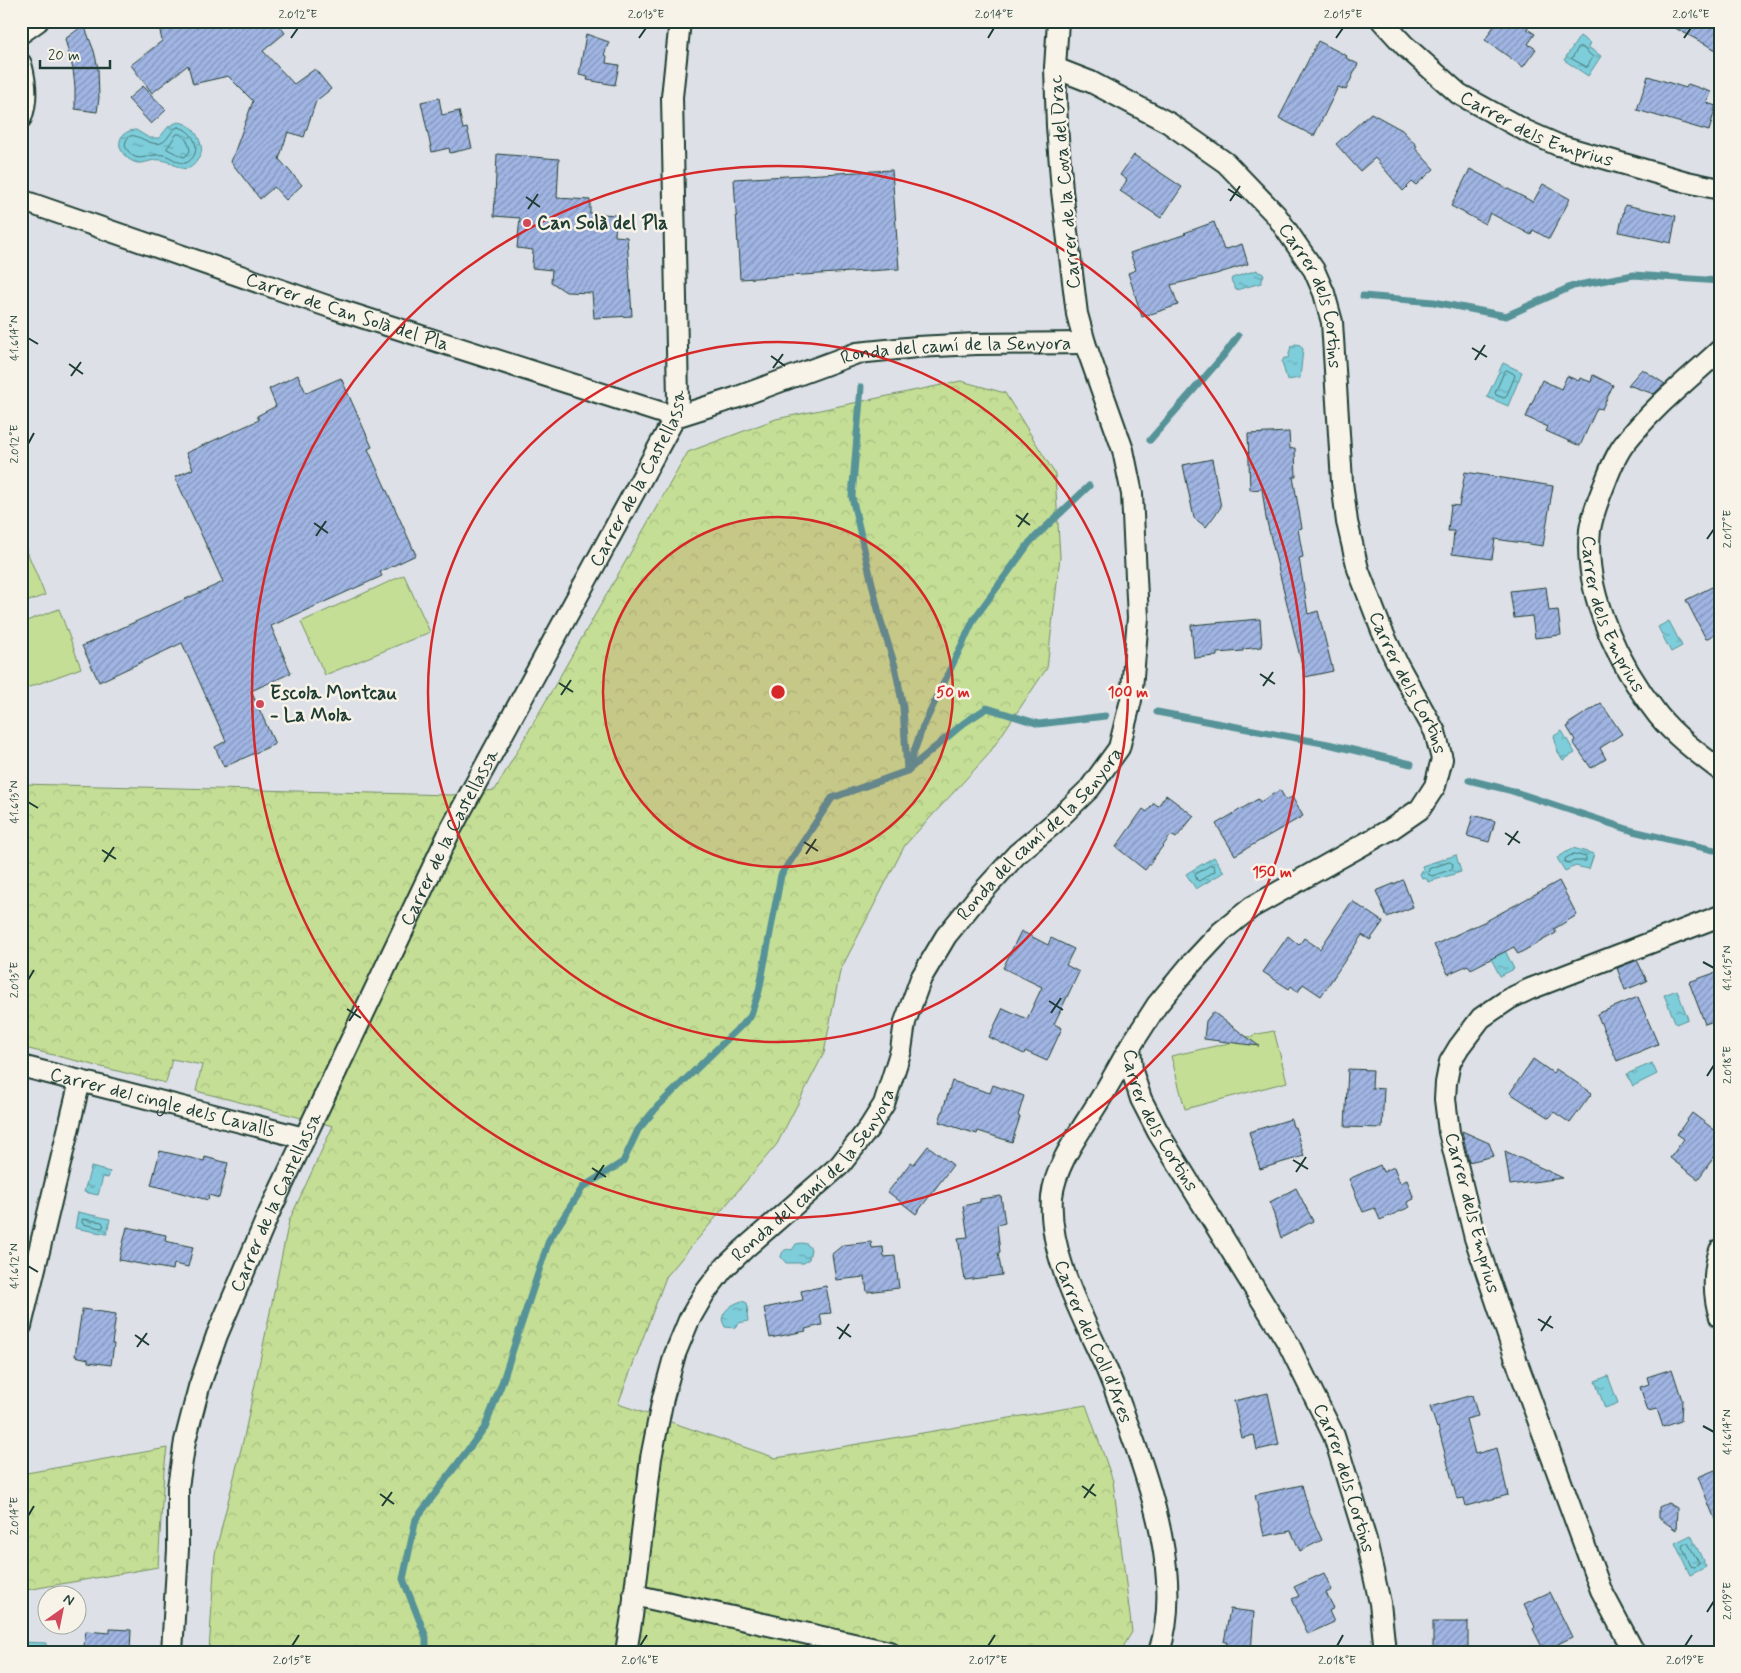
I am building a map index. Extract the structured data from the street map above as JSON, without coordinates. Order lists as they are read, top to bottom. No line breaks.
{"streets":{"street":["Carrer dels Emprius","Carrer de la Cova del Drac","Carrer dels Cortins","Carrer de Can Solà del Pla","Ronda del camí de la Senyora","Carrer de la Castellassa","Carrer del cingle dels Cavalls","Carrer del Coll d'Ares"]},"crossings":[["Carrer de la Cova del Drac","Carrer dels Cortins"],["Carrer de la Cova del Drac","Ronda del camí de la Senyora"],["Carrer dels Cortins","Carrer del Coll d'Ares"],["Carrer de Can Solà del Pla","Ronda del camí de la Senyora"],["Carrer de Can Solà del Pla","Carrer de la Castellassa"],["Ronda del camí de la Senyora","Carrer de la Castellassa"],["Carrer de la Castellassa","Carrer del cingle dels Cavalls"]],"places":["Can Solà del Pla","Escola Montcau - La Mola"],"scale_bar":"20 m","north":"top right","coordinates":["2.012°E","2.013°E","2.014°E","2.015°E","2.016°E","41.614°N","2.017°E","41.613°N","41.615°N","2.018°E","41.612°N","2.019°E"],"rings":["50 m","100 m","150 m"]}
